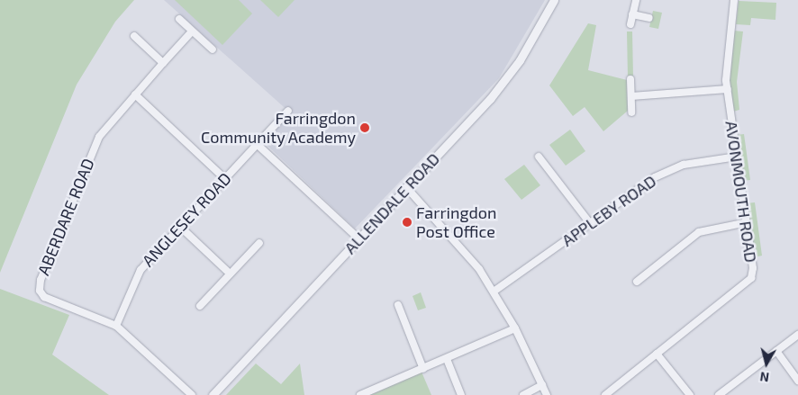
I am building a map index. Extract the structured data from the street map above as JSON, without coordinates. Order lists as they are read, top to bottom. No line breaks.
{"streets":{"street":["AVONMOUTH ROAD","ALLENDALE ROAD","APPLEBY ROAD","ABERDARE ROAD","ANGLESEY ROAD"]},"crossings":[["AVONMOUTH ROAD","APPLEBY ROAD"],["ABERDARE ROAD","ANGLESEY ROAD"]],"places":["Farringdon Community Academy","Farringdon Post Office"],"north":"bottom"}
